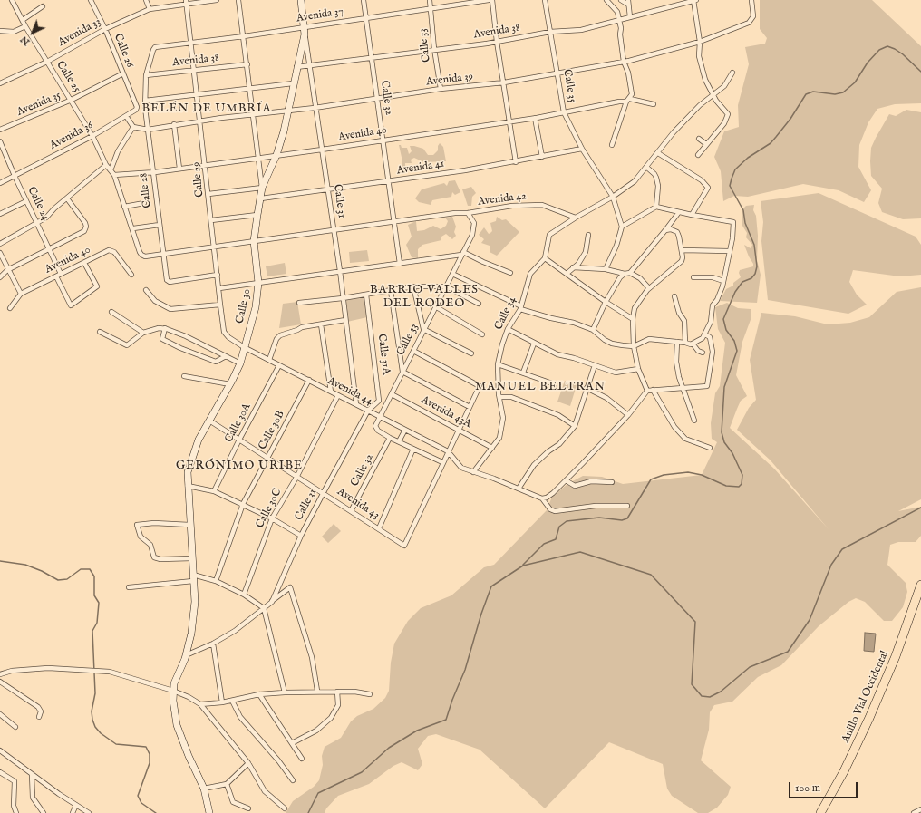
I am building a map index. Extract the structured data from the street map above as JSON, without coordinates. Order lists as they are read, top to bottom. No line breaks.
{"streets":{"highway":["Anillo Vial Occidental"],"main road":["Calle 31","Calle 30"],"street":["Avenida 37","Avenida 38","Avenida 33","Calle 33","Calle 26","Calle 25","Avenida 39","Calle 35","Calle 32","Avenida 35","Avenida 40","Avenida 36","Avenida 41","Calle 29","Calle 28","Avenida 42","Calle 24","Calle 34","Calle 31A","Avenida 44","Avenida 43A","Calle 30A","Calle 30B","Avenida 43","Calle 30C"]},"crossings":[["Avenida 37","Calle 33"],["Avenida 37","Calle 32"],["Avenida 37","Calle 29"],["Avenida 37","Calle 28"],["Avenida 37","Calle 31"],["Avenida 37","Calle 30"],["Avenida 38","Calle 33"],["Avenida 38","Calle 35"],["Avenida 38","Calle 32"],["Avenida 38","Calle 29"],["Avenida 38","Calle 28"],["Avenida 38","Calle 31"],["Avenida 38","Calle 30"],["Avenida 33","Calle 26"],["Avenida 33","Calle 25"],["Calle 33","Avenida 39"],["Calle 33","Avenida 42"],["Calle 33","Avenida 44"],["Calle 33","Avenida 43A"],["Calle 26","Avenida 35"],["Calle 26","Avenida 36"],["Calle 25","Avenida 35"],["Calle 25","Avenida 36"],["Avenida 39","Calle 35"],["Avenida 39","Calle 32"],["Avenida 39","Calle 29"],["Avenida 39","Calle 28"],["Avenida 39","Calle 31"],["Avenida 39","Calle 30"],["Calle 35","Avenida 40"],["Calle 35","Avenida 41"],["Calle 32","Avenida 40"],["Calle 32","Avenida 41"],["Calle 32","Avenida 42"],["Calle 32","Avenida 43"],["Avenida 40","Calle 29"],["Avenida 40","Calle 28"],["Avenida 40","Calle 31"],["Avenida 40","Calle 24"],["Avenida 40","Calle 30"],["Avenida 36","Calle 24"],["Avenida 41","Calle 31"],["Avenida 41","Calle 30"],["Calle 29","Calle 28"],["Calle 29","Calle 30"],["Calle 29","Avenida 44"],["Avenida 42","Calle 31"],["Avenida 42","Calle 30"],["Calle 31","Calle 30"],["Calle 31","Calle 31A"],["Calle 31","Avenida 44"],["Calle 31","Avenida 43"],["Calle 30","Avenida 44"],["Calle 30","Avenida 43"],["Calle 34","Avenida 43A"],["Calle 31A","Avenida 44"],["Avenida 44","Calle 30A"],["Avenida 44","Calle 30B"],["Avenida 44","Calle 30C"],["Calle 30A","Avenida 43"],["Calle 30B","Avenida 43"],["Avenida 43","Calle 30C"]],"districts":["BELÉN DE UMBRÍA","BARRIO VALLES DEL RODEO","MANUEL BELTRAN","GERÓNIMO URIBE"],"scale_bar":"100 m","north":"bottom left"}
